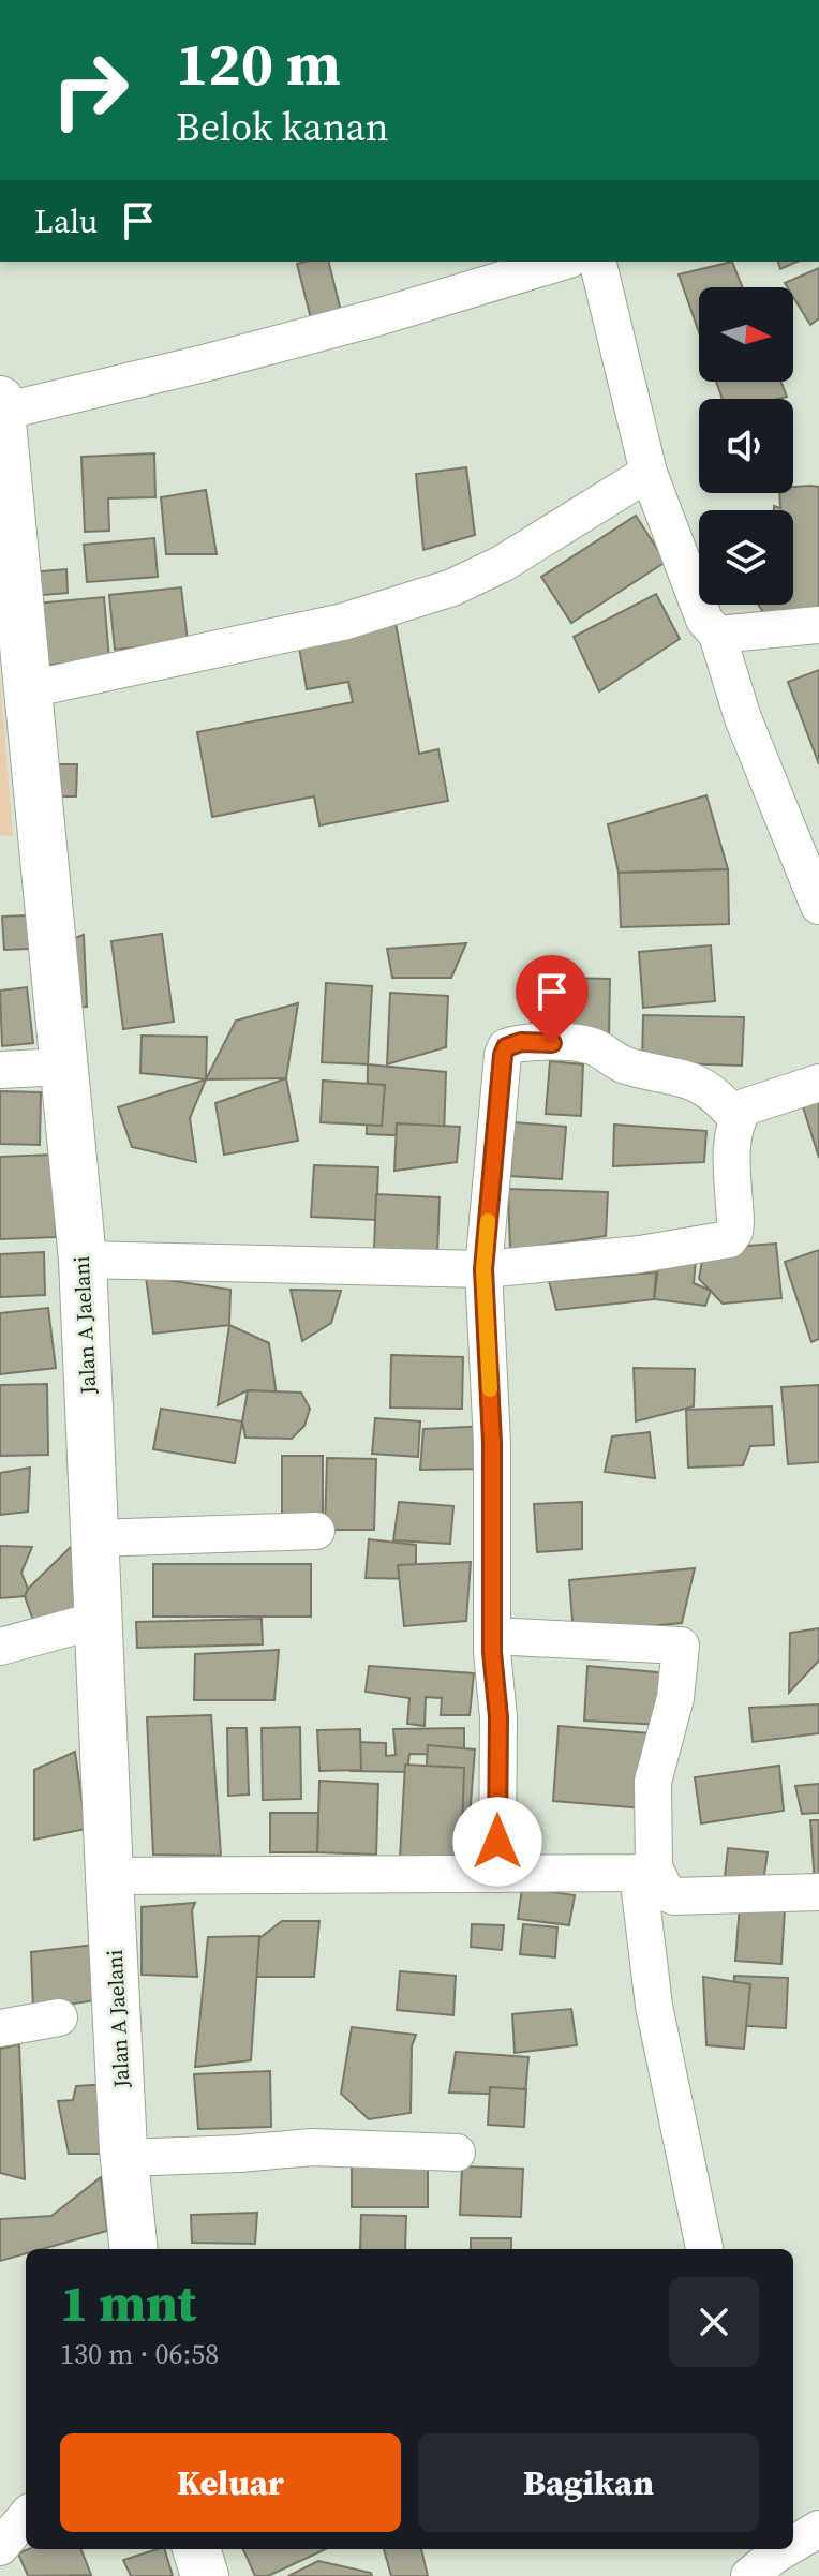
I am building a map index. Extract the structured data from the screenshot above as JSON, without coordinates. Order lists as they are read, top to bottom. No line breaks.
{"streets":{"street":["Jalan A Jaelani"]},"north":"right","page":{"turn":["120 m","Belok kanan"],"then":"Lalu","heading":["1 mnt","130 m · 06:58"],"buttons":["Keluar","Bagikan"]}}
